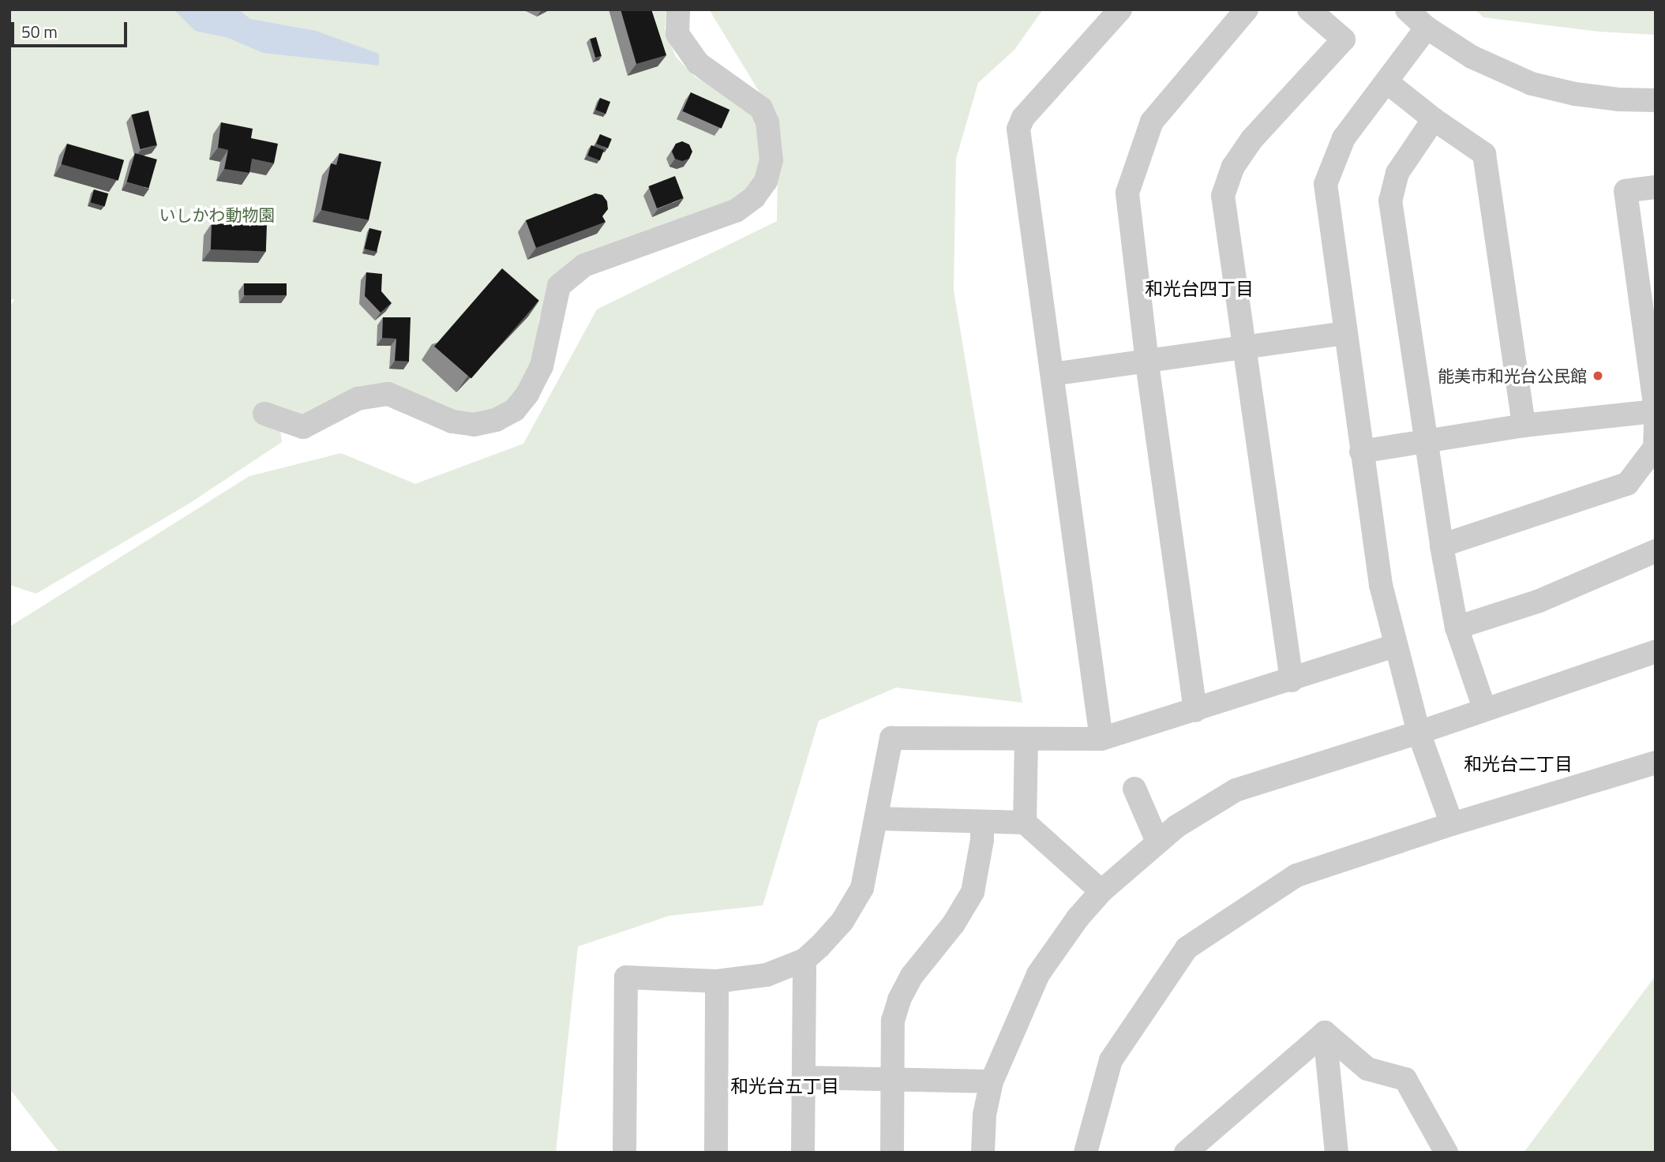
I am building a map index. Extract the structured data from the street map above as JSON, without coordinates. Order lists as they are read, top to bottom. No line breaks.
{"districts":["和光台四丁目","和光台二丁目","和光台五丁目"],"parks":["いしかわ動物園"],"places":["能美市和光台公民館"],"scale_bar":"50 m"}
